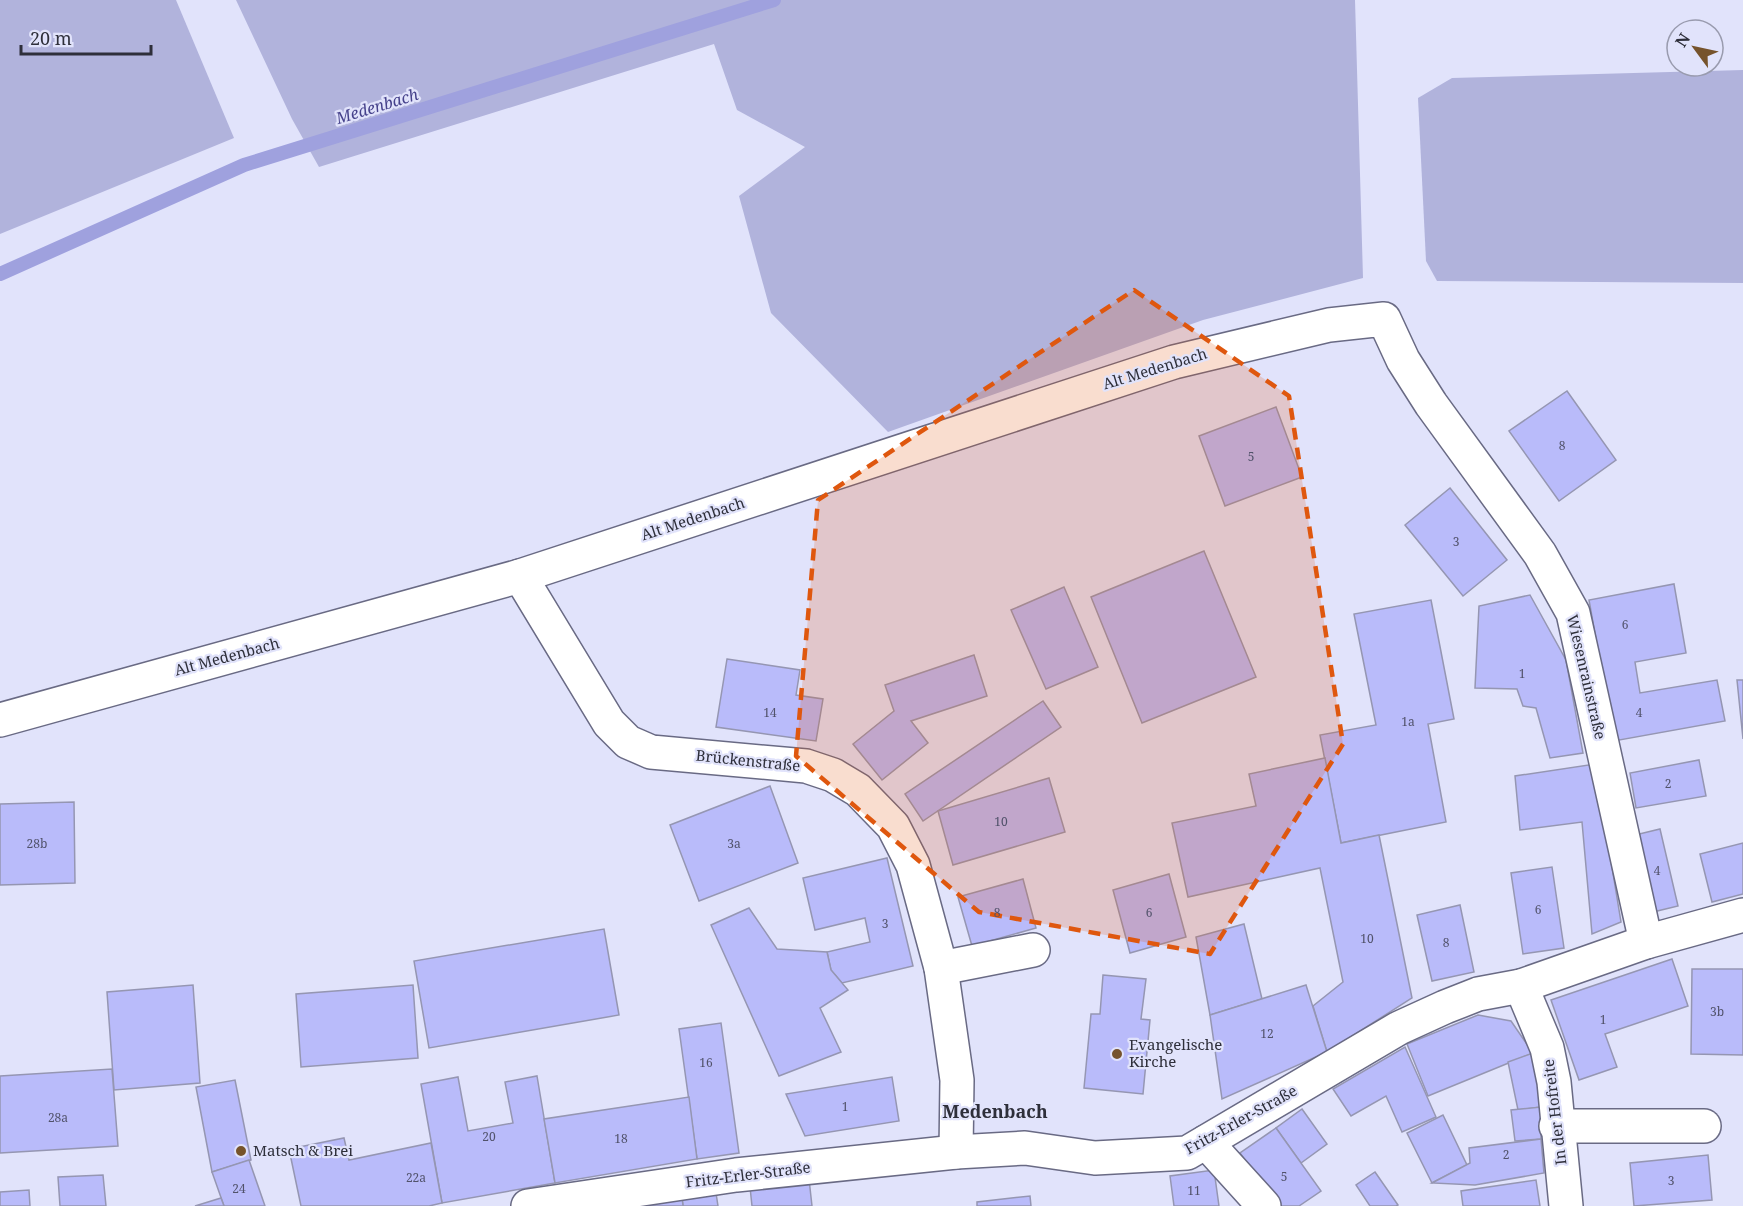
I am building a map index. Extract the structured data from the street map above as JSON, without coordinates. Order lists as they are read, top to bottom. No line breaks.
{"streets":{"street":["Alt Medenbach","Wiesenrainstraße","Brückenstraße","In der Hofreite","Fritz-Erler-Straße"]},"crossings":[["Alt Medenbach","Wiesenrainstraße"],["Alt Medenbach","Brückenstraße"],["Wiesenrainstraße","Fritz-Erler-Straße"],["Brückenstraße","Fritz-Erler-Straße"],["In der Hofreite","Fritz-Erler-Straße"]],"districts":["Medenbach"],"water":["Medenbach"],"places":["Evangelische Kirche","Matsch & Brei"],"house_numbers":["8","5","3","6","1","14","4","1a","2","10","28b","3a","4","6","8","6","3","10","8","3b","1","12","16","1","28a","20","18","2","5","22a","3","24","11"],"scale_bar":"20 m","north":"top left"}
